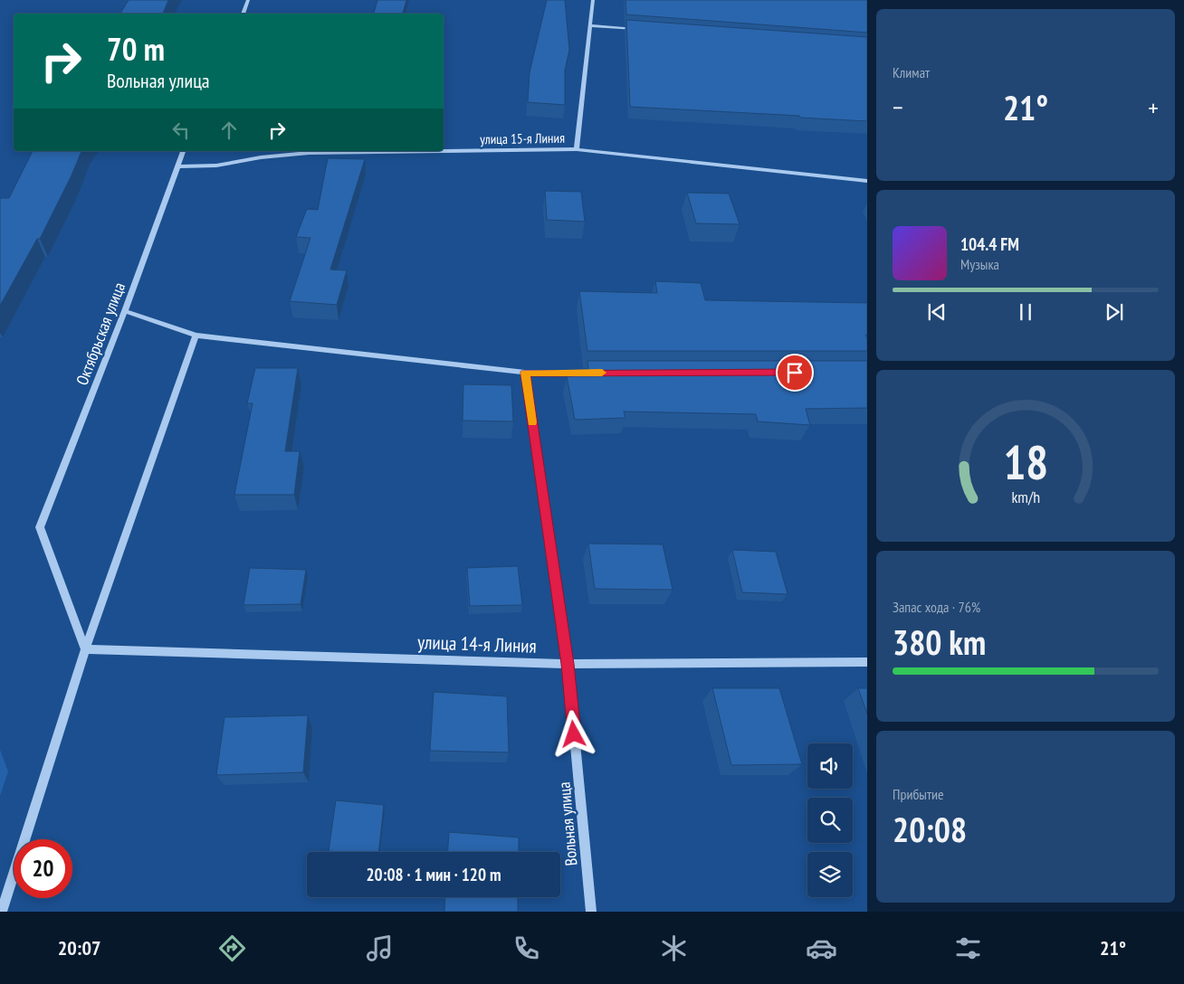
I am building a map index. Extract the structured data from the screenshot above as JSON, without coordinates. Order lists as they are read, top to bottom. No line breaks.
{"streets":{"street":["улица 15-я Линия","Октябрьская улица","улица 14-я Линия","Вольная улица"]},"crossings":[["улица 15-я Линия","Октябрьская улица"],["Октябрьская улица","улица 14-я Линия"],["улица 14-я Линия","Вольная улица"]],"page":{"tile":["Климат",["Запас хода · 76%","380 km"],["Прибытие","20:08"]],"turn":["70 m","Вольная улица"],"heat":["−","21°","+"],"song":["104.4 FM","Музыка"],"limit":"20","trip":"20:08 · 1 мин · 120 m","tabs":["20:07","21°"],"gauge":["18","km/h"]}}
